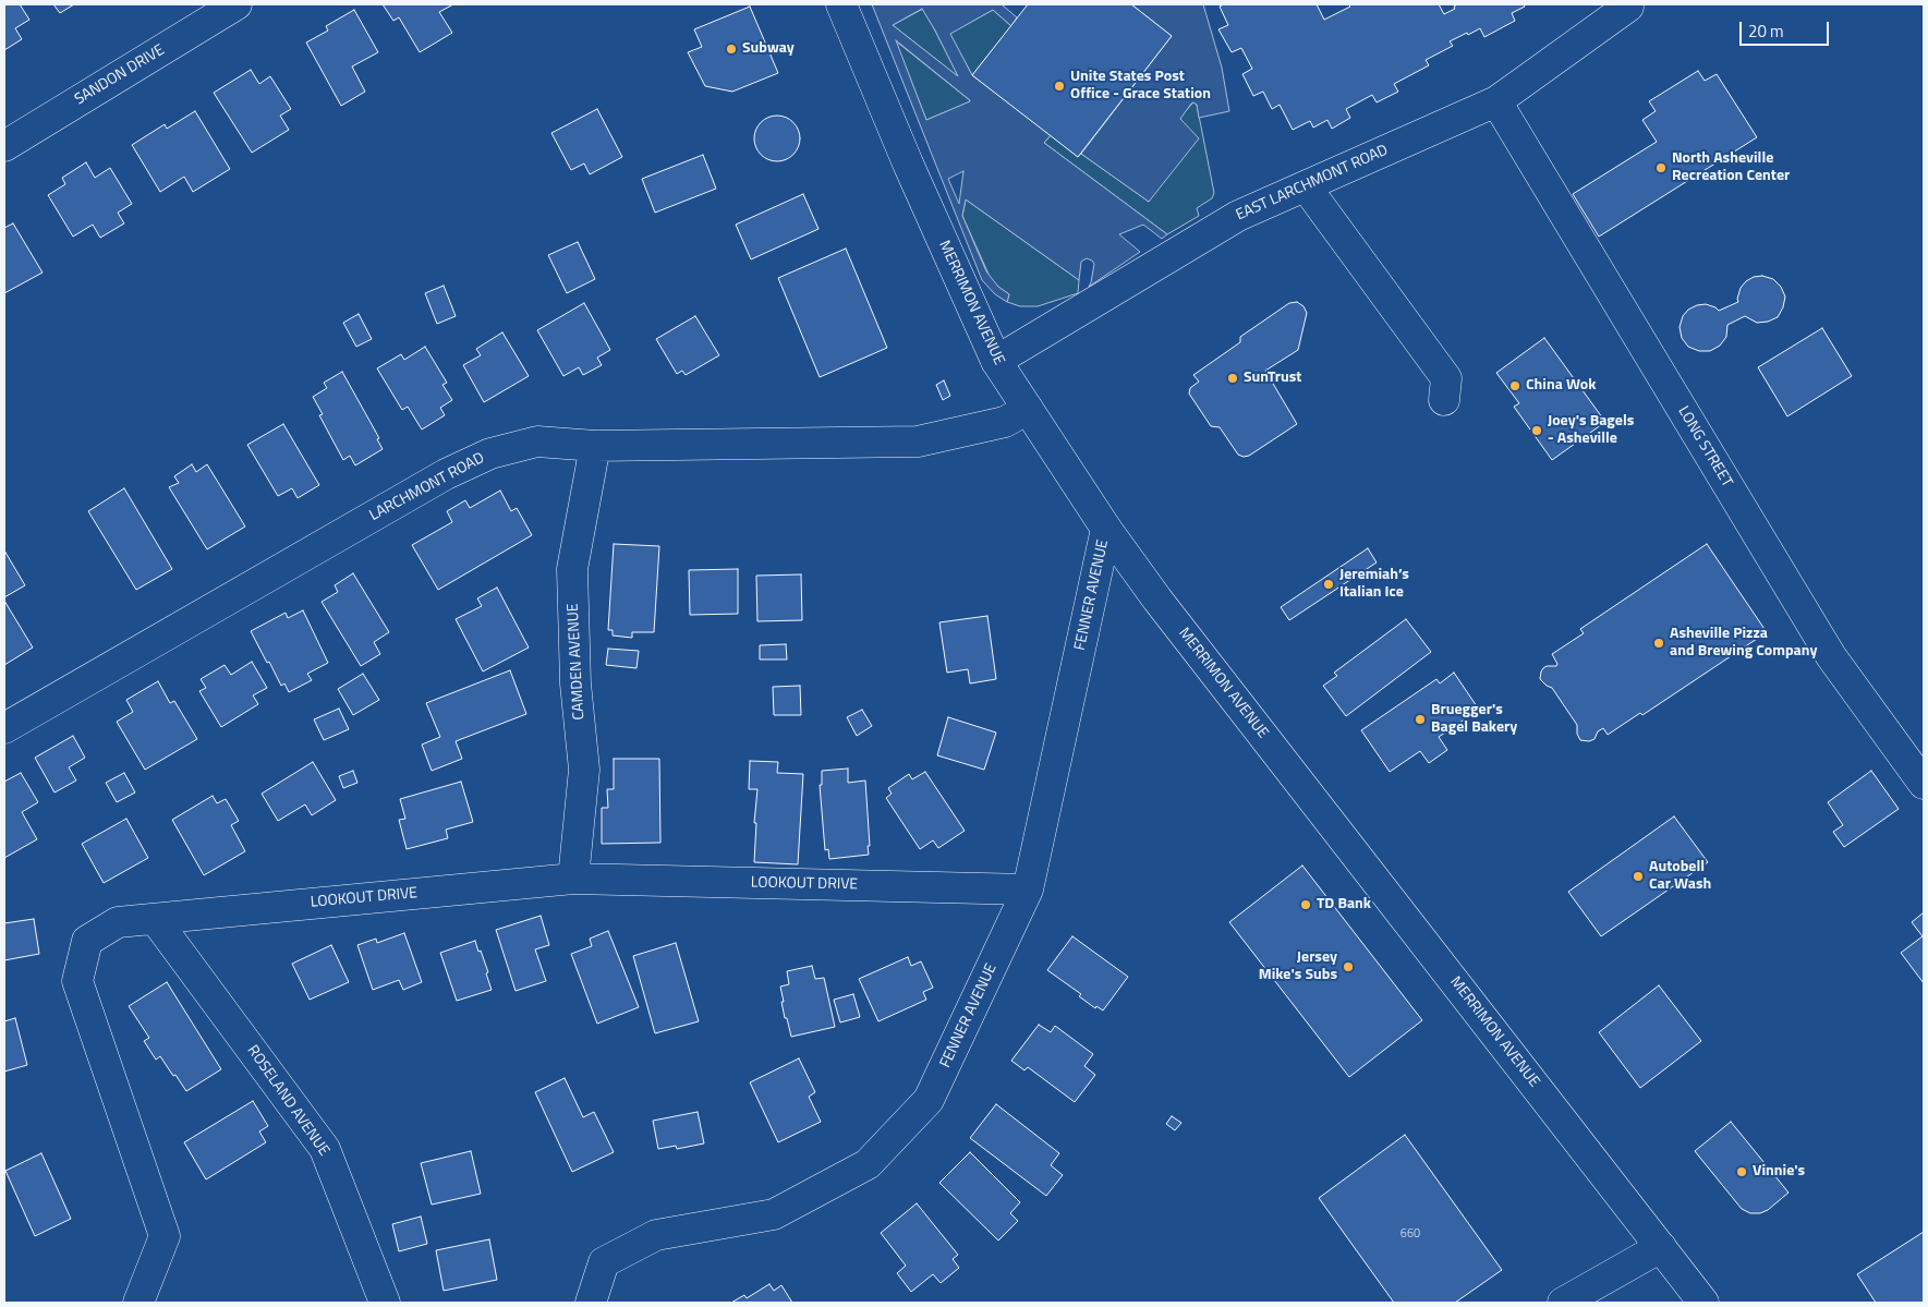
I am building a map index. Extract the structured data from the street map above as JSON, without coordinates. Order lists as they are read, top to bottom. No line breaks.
{"streets":{"street":["SANDON DRIVE","EAST LARCHMONT ROAD","MERRIMON AVENUE","LONG STREET","LARCHMONT ROAD","FENNER AVENUE","CAMDEN AVENUE","LOOKOUT DRIVE","ROSELAND AVENUE"]},"crossings":[["EAST LARCHMONT ROAD","MERRIMON AVENUE"],["EAST LARCHMONT ROAD","LONG STREET"],["MERRIMON AVENUE","LARCHMONT ROAD"],["MERRIMON AVENUE","FENNER AVENUE"],["LARCHMONT ROAD","CAMDEN AVENUE"],["FENNER AVENUE","LOOKOUT DRIVE"],["CAMDEN AVENUE","LOOKOUT DRIVE"],["LOOKOUT DRIVE","ROSELAND AVENUE"]],"places":["Subway","Unite States Post Office - Grace Station","North Asheville Recreation Center","SunTrust","China Wok","Joey's Bagels - Asheville","Jeremiah’s Italian Ice","Asheville Pizza and Brewing Company","Bruegger's Bagel Bakery","Autobell Car Wash","TD Bank","Jersey Mike's Subs","Vinnie's"],"house_numbers":["660"],"scale_bar":"20 m"}
